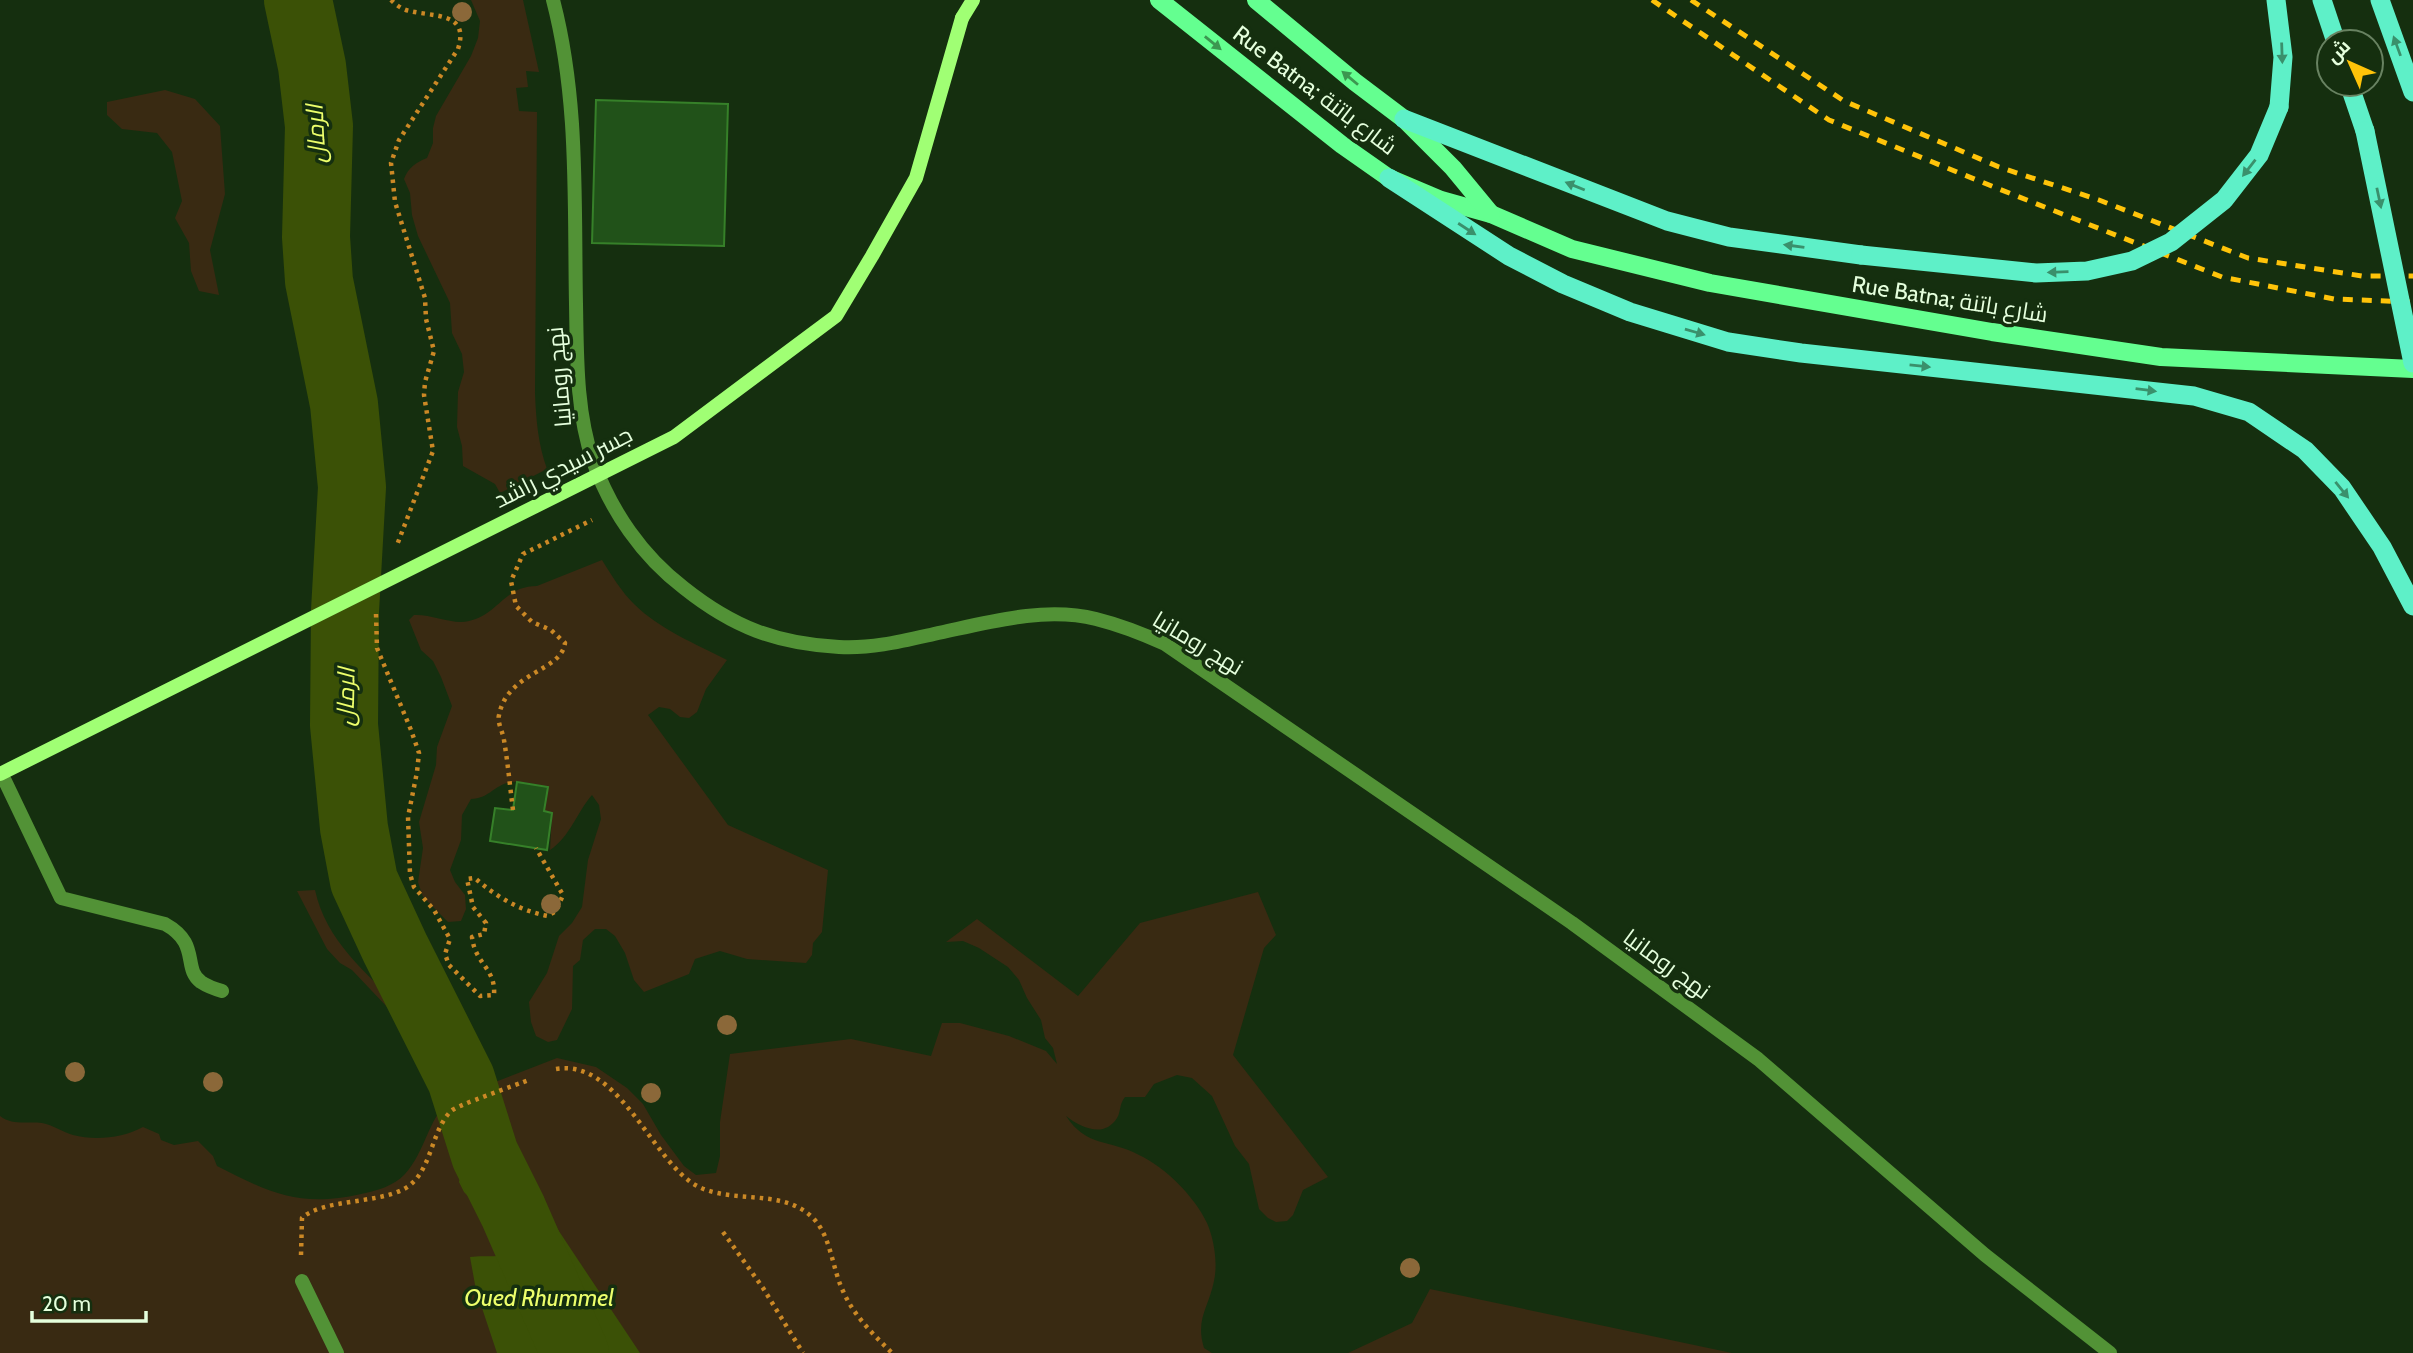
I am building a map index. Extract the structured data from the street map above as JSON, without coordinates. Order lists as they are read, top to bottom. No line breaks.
{"streets":{"main road":["Rue Batna; شارع باتنة","جسر سيدي راشد"],"street":["نهج رومانيا"]},"water":["الرمال","Oued Rhummel"],"scale_bar":"20 m","north":"top left"}
